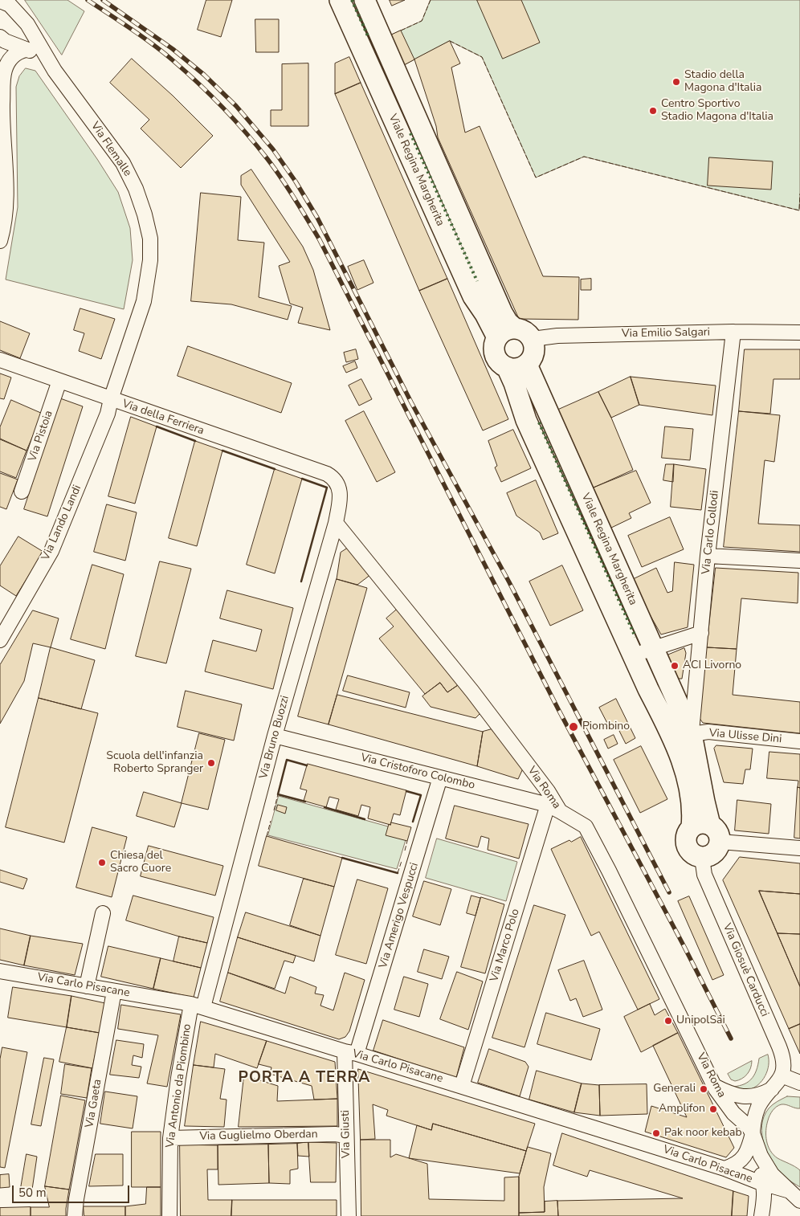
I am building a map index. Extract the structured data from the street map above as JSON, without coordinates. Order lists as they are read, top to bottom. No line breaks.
{"streets":{"street":["Via Flemalle","Viale Regina Margherita","Via Emilio Salgari","Via della Ferriera","Via Pistoia","Via Lando Landi","Via Carlo Collodi","Via Ulisse Dini","Via Bruno Buozzi","Via Cristoforo Colombo","Via Roma","Via Amerigo Vespucci","Via Marco Polo","Via Giosuè Carducci","Via Carlo Pisacane","Via Antonio da Piombino","Via Gaeta","Via Giusti","Via Guglielmo Oberdan"]},"crossings":[["Via Flemalle","Via della Ferriera"],["Via Flemalle","Via Lando Landi"],["Viale Regina Margherita","Via Emilio Salgari"],["Viale Regina Margherita","Via Carlo Collodi"],["Viale Regina Margherita","Via Ulisse Dini"],["Viale Regina Margherita","Via Giosuè Carducci"],["Via Emilio Salgari","Via Carlo Collodi"],["Via della Ferriera","Via Pistoia"],["Via della Ferriera","Via Lando Landi"],["Via della Ferriera","Via Bruno Buozzi"],["Via Carlo Collodi","Via Ulisse Dini"],["Via Bruno Buozzi","Via Cristoforo Colombo"],["Via Bruno Buozzi","Via Roma"],["Via Bruno Buozzi","Via Carlo Pisacane"],["Via Bruno Buozzi","Via Antonio da Piombino"],["Via Cristoforo Colombo","Via Roma"],["Via Cristoforo Colombo","Via Amerigo Vespucci"],["Via Cristoforo Colombo","Via Marco Polo"],["Via Roma","Via Marco Polo"],["Via Amerigo Vespucci","Via Carlo Pisacane"],["Via Amerigo Vespucci","Via Giusti"],["Via Marco Polo","Via Carlo Pisacane"],["Via Carlo Pisacane","Via Antonio da Piombino"],["Via Carlo Pisacane","Via Gaeta"],["Via Carlo Pisacane","Via Giusti"],["Via Antonio da Piombino","Via Guglielmo Oberdan"],["Via Giusti","Via Guglielmo Oberdan"]],"districts":["PORTA A TERRA"],"places":["Stadio della Magona d'Italia","Centro Sportivo Stadio Magona d'Italia","ACI Livorno","Piombino","Scuola dell'infanzia Roberto Spranger","Chiesa del Sacro Cuore","UnipolSai","Generali","Amplifon","Pak noor kebab"],"scale_bar":"50 m"}
